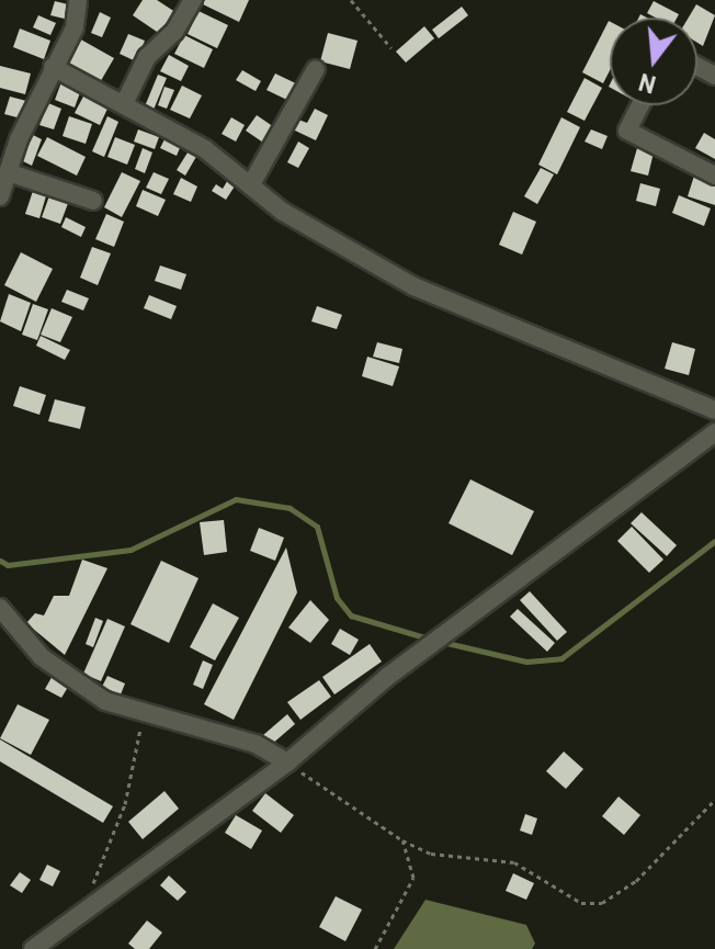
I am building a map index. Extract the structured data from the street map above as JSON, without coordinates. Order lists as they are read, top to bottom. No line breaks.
{"north":"bottom"}
